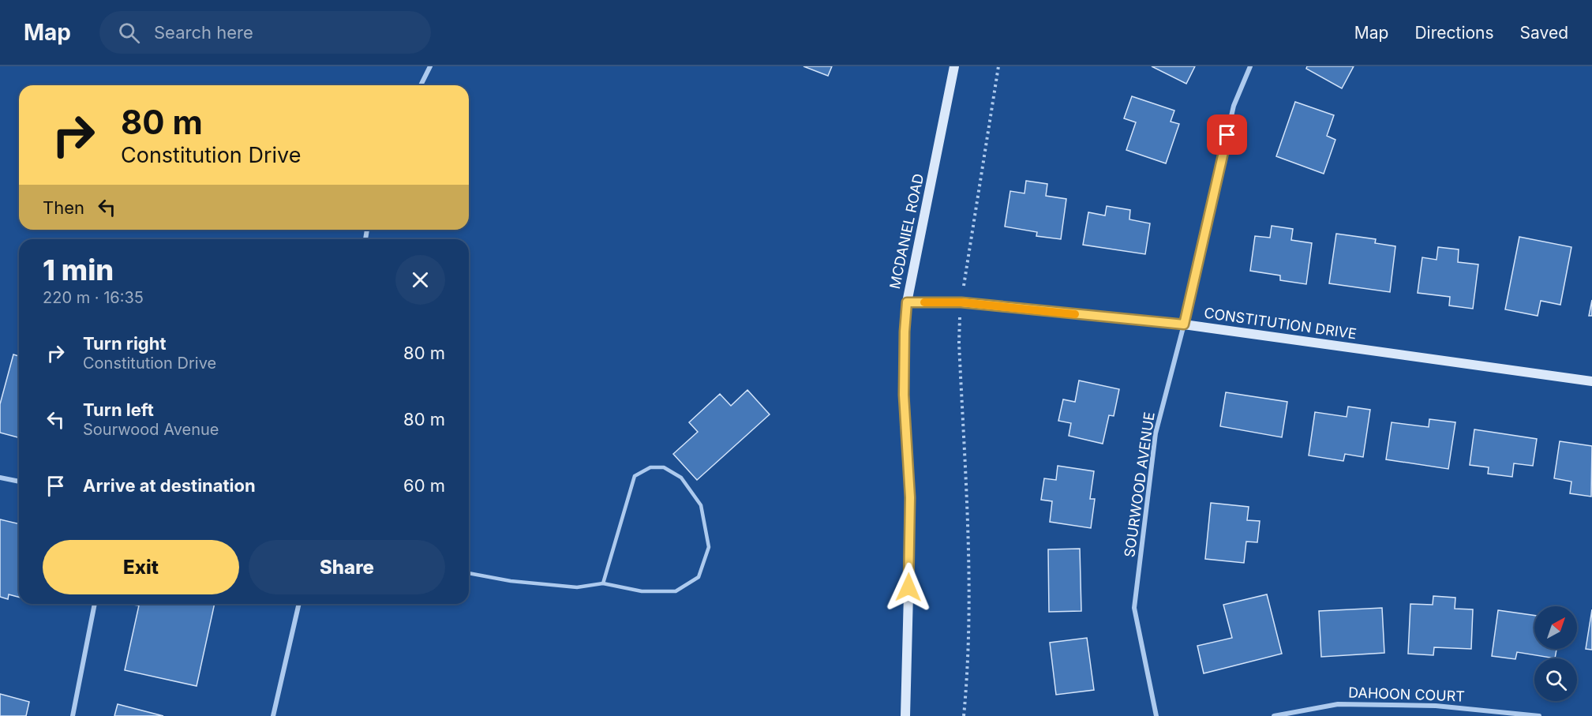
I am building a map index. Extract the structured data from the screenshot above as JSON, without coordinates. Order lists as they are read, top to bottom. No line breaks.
{"streets":{"street":["MCDANIEL ROAD","CONSTITUTION DRIVE","SOURWOOD AVENUE","DAHOON COURT"]},"crossings":[["MCDANIEL ROAD","CONSTITUTION DRIVE"],["CONSTITUTION DRIVE","SOURWOOD AVENUE"]],"north":"top right","page":{"header":"Map","search":"Search here","nav":["Map","Directions","Saved"],"turn":["80 m","Constitution Drive"],"then":"Then","heading":["1 min","220 m · 16:35"],"list":[{"name":"Turn right","note":"Constitution Drive","value":"80 m"},{"name":"Turn left","note":"Sourwood Avenue","value":"80 m"},{"name":"Arrive at destination","value":"60 m"}],"buttons":["Exit","Share"]}}
